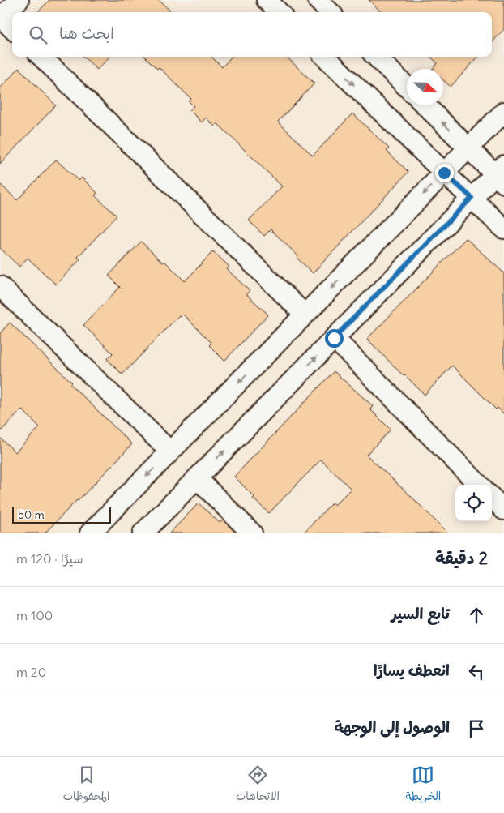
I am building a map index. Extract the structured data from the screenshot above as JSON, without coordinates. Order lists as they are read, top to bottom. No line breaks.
{"scale_bar":"50 m","north":"right","page":{"search":"ابحث هنا","scale":"50 m","heading":["2 دقيقة","سيرًا · 120 m"],"list":[["تابع السير","100 m"],["انعطف يسارًا","20 m"],"الوصول إلى الوجهة"],"nav":["الخريطة","الاتجاهات","المحفوظات"]}}
